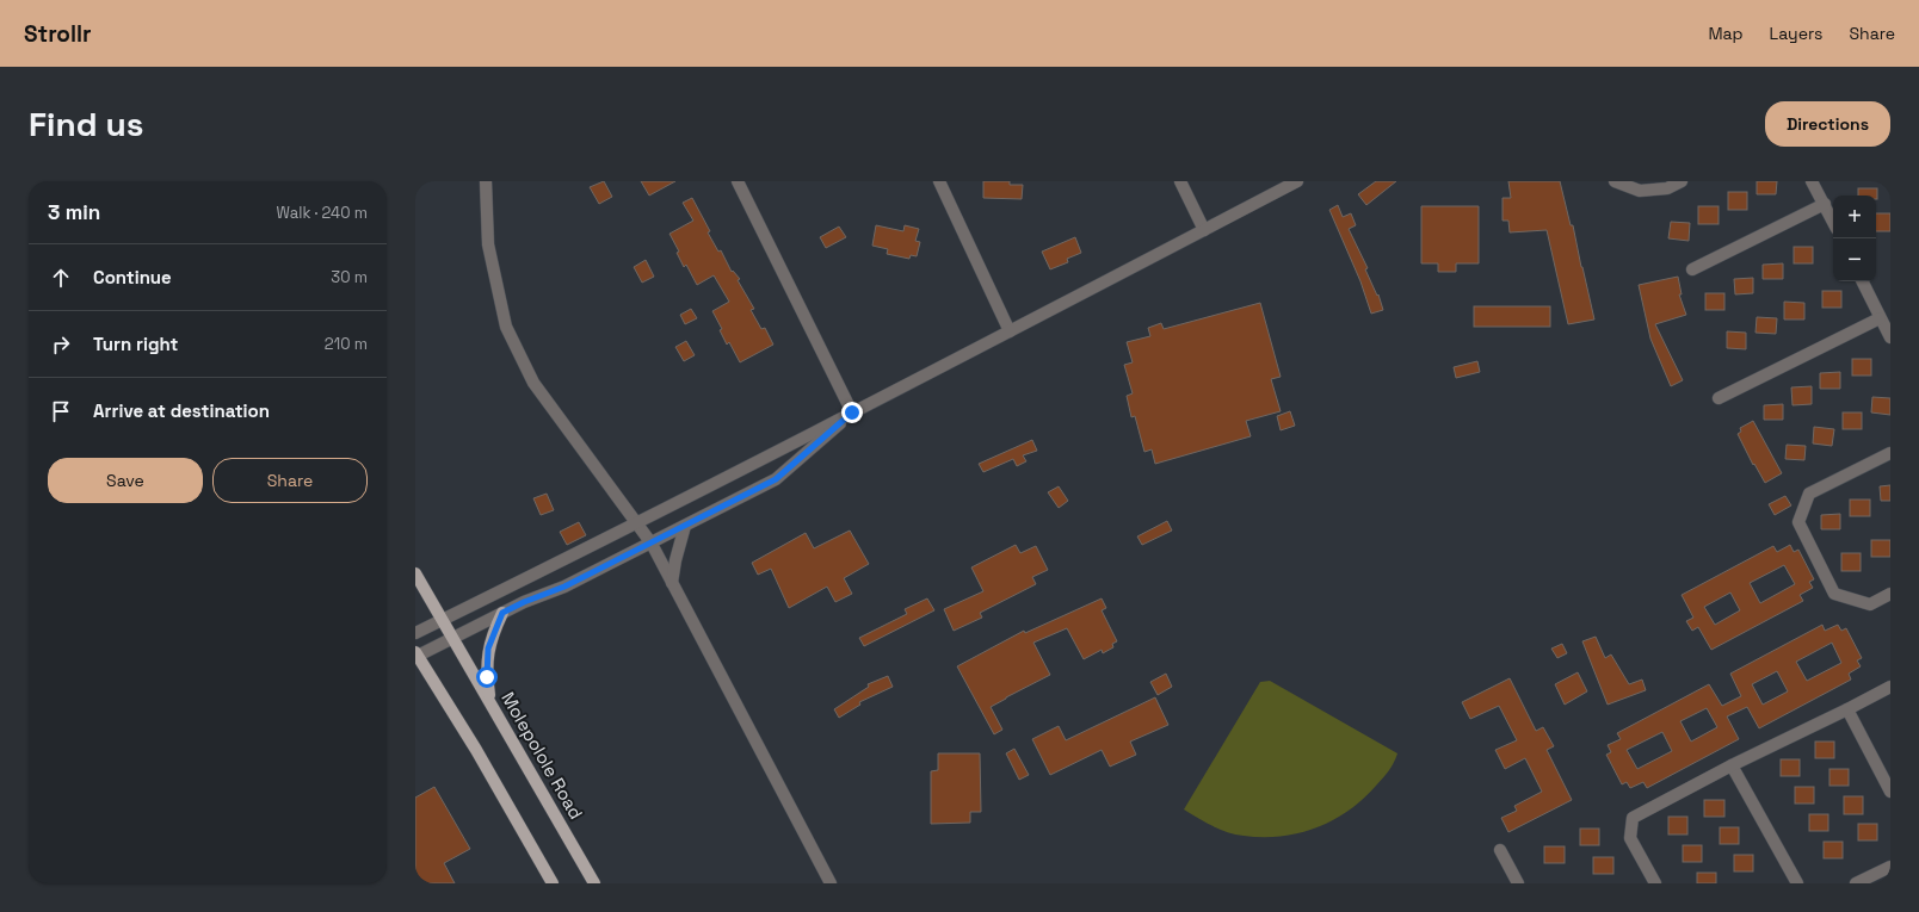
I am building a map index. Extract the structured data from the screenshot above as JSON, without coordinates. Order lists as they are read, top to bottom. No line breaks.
{"streets":{"main road":["Molepolole Road"]},"page":{"header":"Strollr","nav":["Map","Layers","Share"],"buttons":["Directions",["Save","Share"]],"title":"Find us","heading":["3 min","Walk · 240 m"],"map_buttons":["+","−"],"list":[["Continue","30 m"],["Turn right","210 m"],"Arrive at destination"]}}
